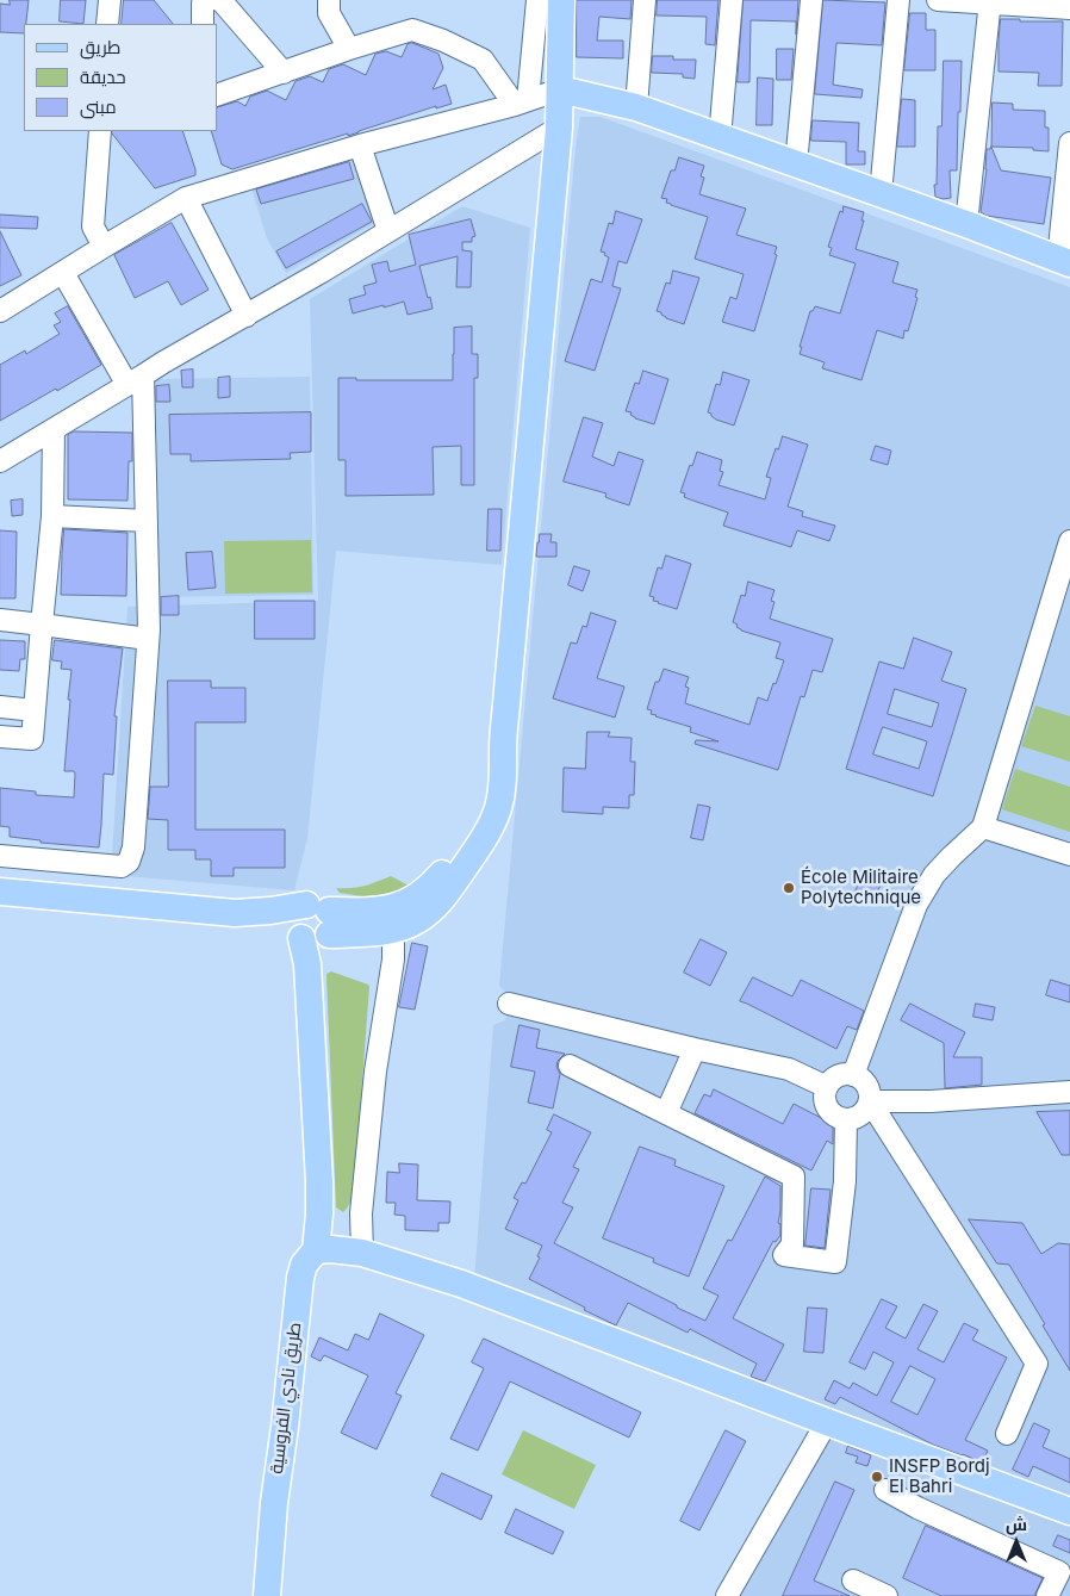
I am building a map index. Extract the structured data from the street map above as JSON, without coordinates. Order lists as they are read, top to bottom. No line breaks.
{"streets":{"main road":["طريق نادي الفروسية"]},"places":["École Militaire Polytechnique","INSFP Bordj El Bahri"],"legend":["طريق","حديقة","مبنى"],"north":"top"}
